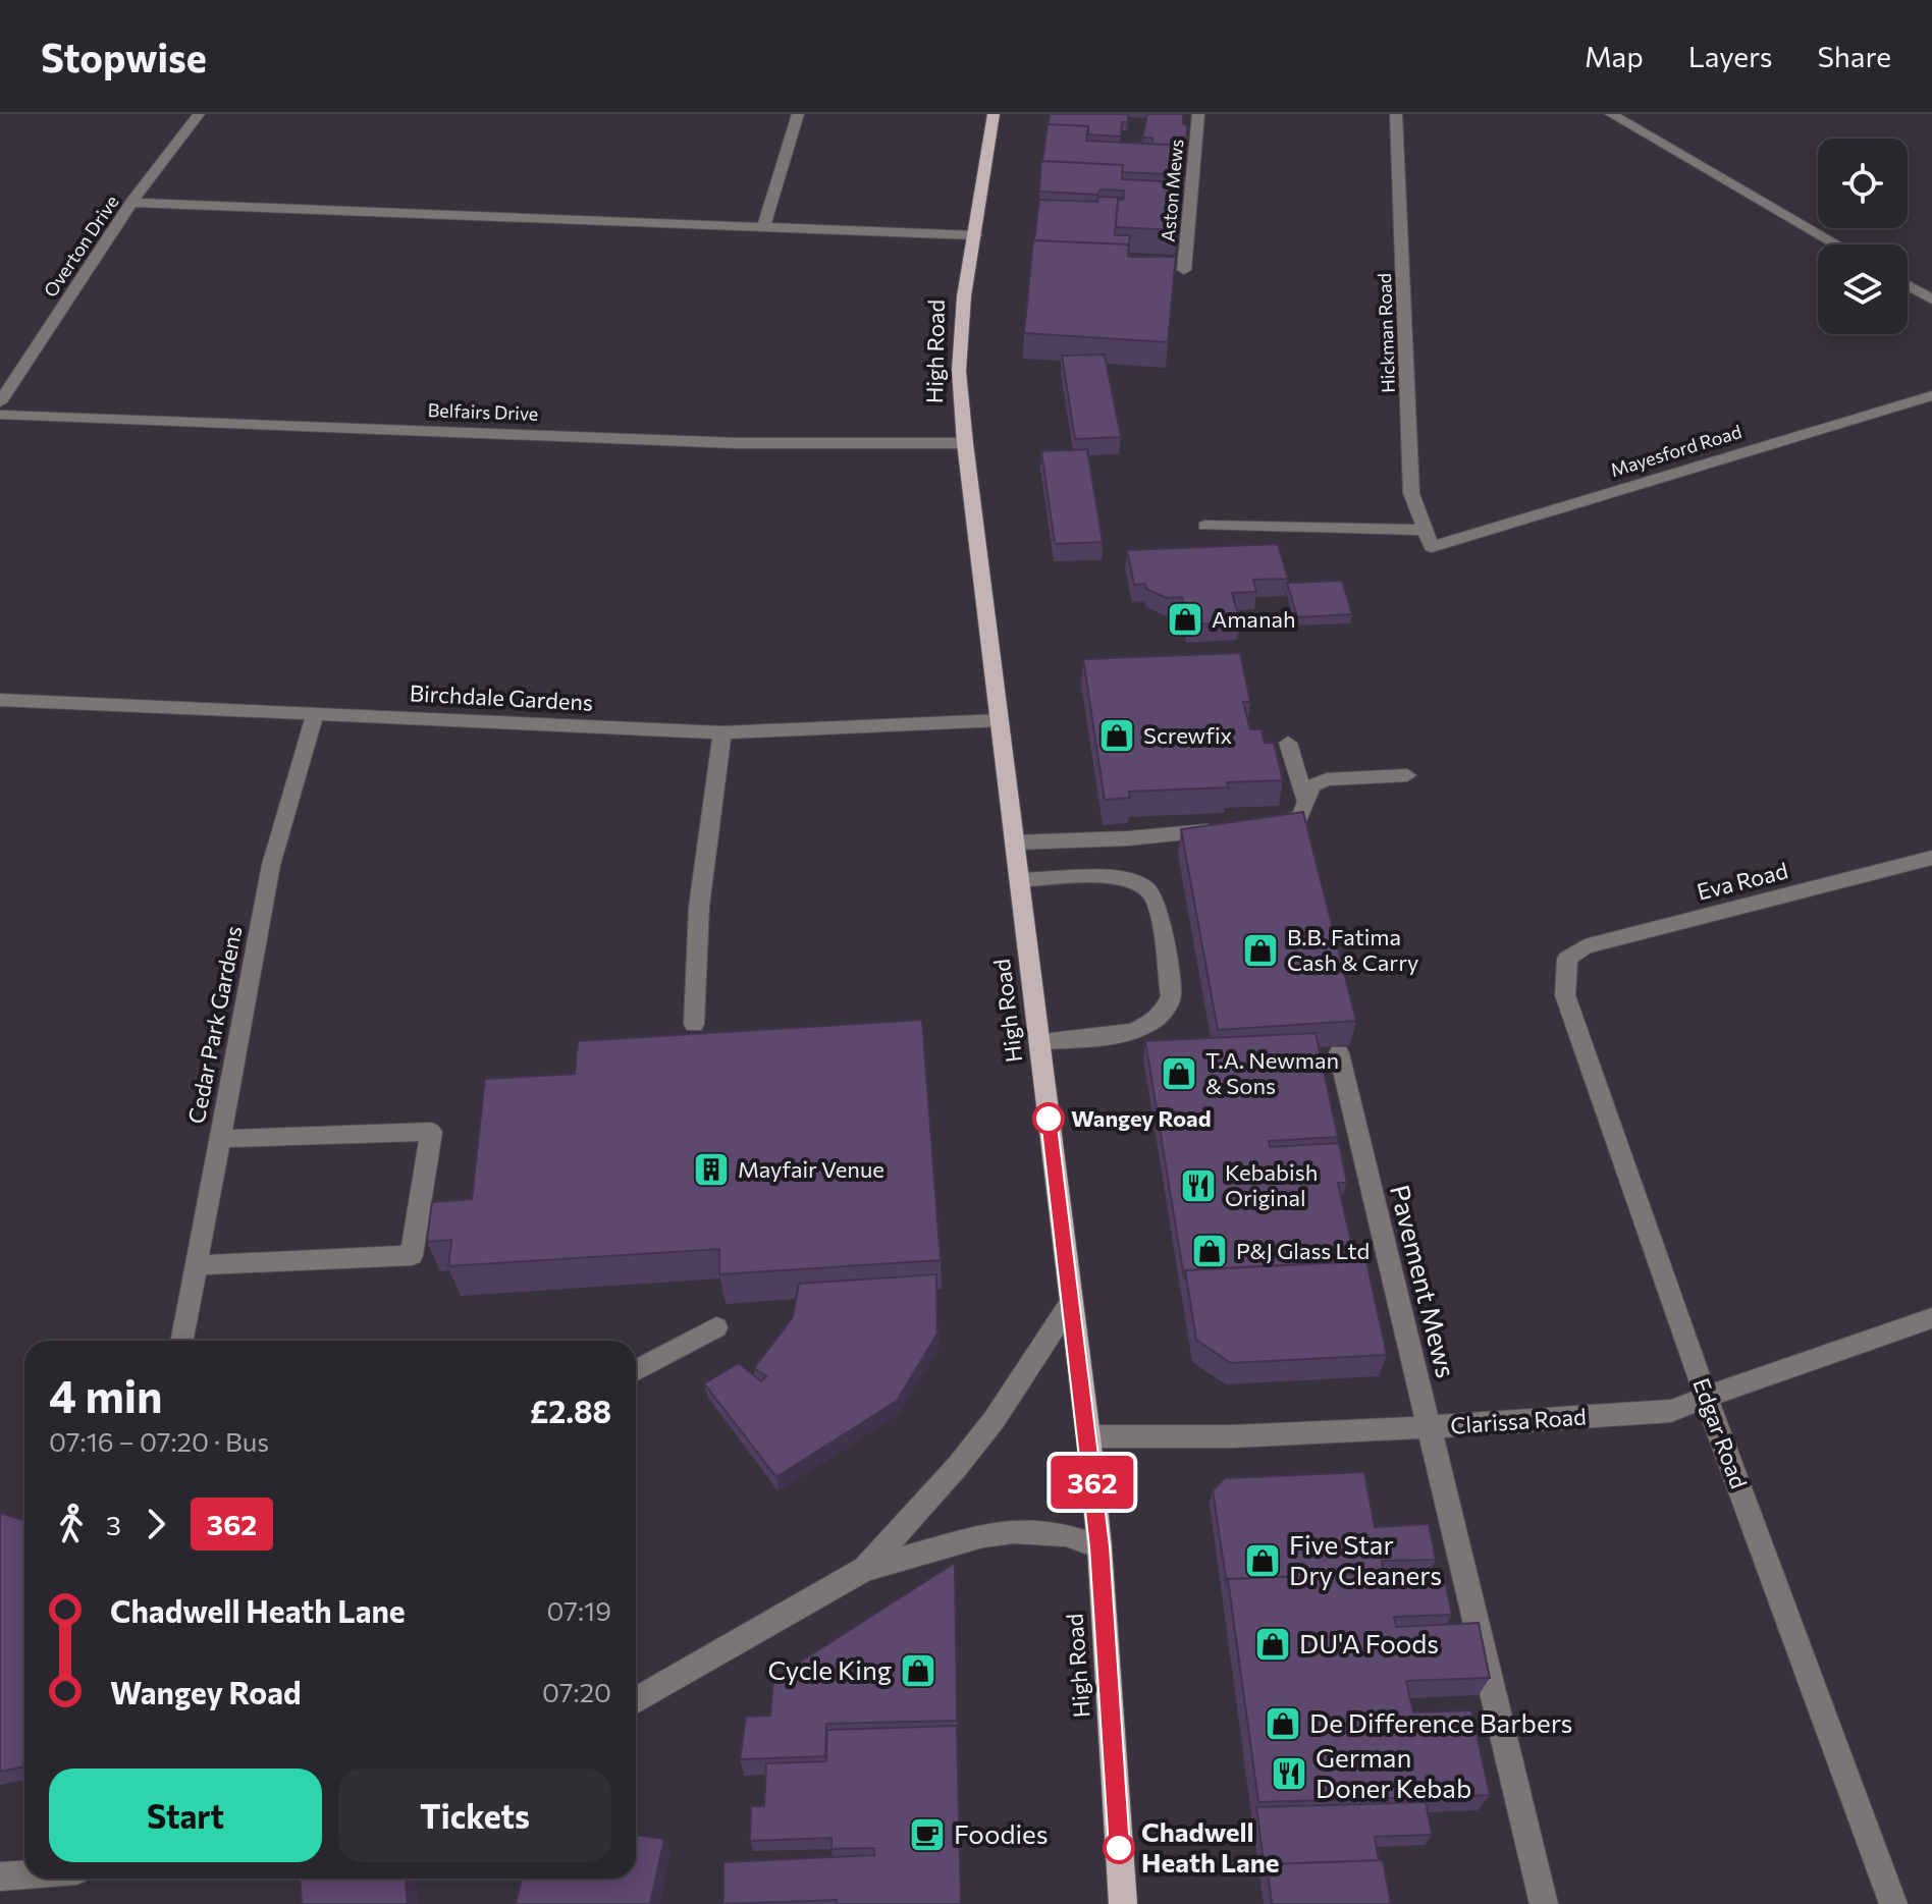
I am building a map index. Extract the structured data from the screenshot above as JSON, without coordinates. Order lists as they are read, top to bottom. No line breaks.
{"streets":{"main road":["High Road"],"street":["Aston Mews","Overton Drive","Hickman Road","Belfairs Drive","Mayesford Road","Birchdale Gardens","Eva Road","Cedar Park Gardens","Pavement Mews","Clarissa Road","Edgar Road"]},"crossings":[["Hickman Road","Mayesford Road"],["High Road","Belfairs Drive"],["High Road","Birchdale Gardens"],["High Road","Clarissa Road"],["Birchdale Gardens","Cedar Park Gardens"],["Eva Road","Edgar Road"],["Pavement Mews","Clarissa Road"],["Clarissa Road","Edgar Road"]],"places":{"shop":["Amanah","Screwfix","B.B. Fatima Cash & Carry","T.A. Newman & Sons","P&J Glass Ltd","Five Star Dry Cleaners","DU'A Foods","Cycle King","De Difference Barbers"],"other":["Wangey Road","Chadwell Heath Lane"],"building":["Mayfair Venue"],"restaurant":["Kebabish Original","German Doner Kebab"],"cafe":["Foodies"]},"lines":["bus line 362"],"page":{"header":"Stopwise","nav":["Map","Layers","Share"],"on_map":"362","heading":["4 min","07:16 – 07:20 · Bus","£2.88"],"legs":["3","362"],"list":[{"name":"Chadwell Heath Lane","value":"07:19"},{"name":"Wangey Road","value":"07:20"}],"buttons":["Start","Tickets"]}}
